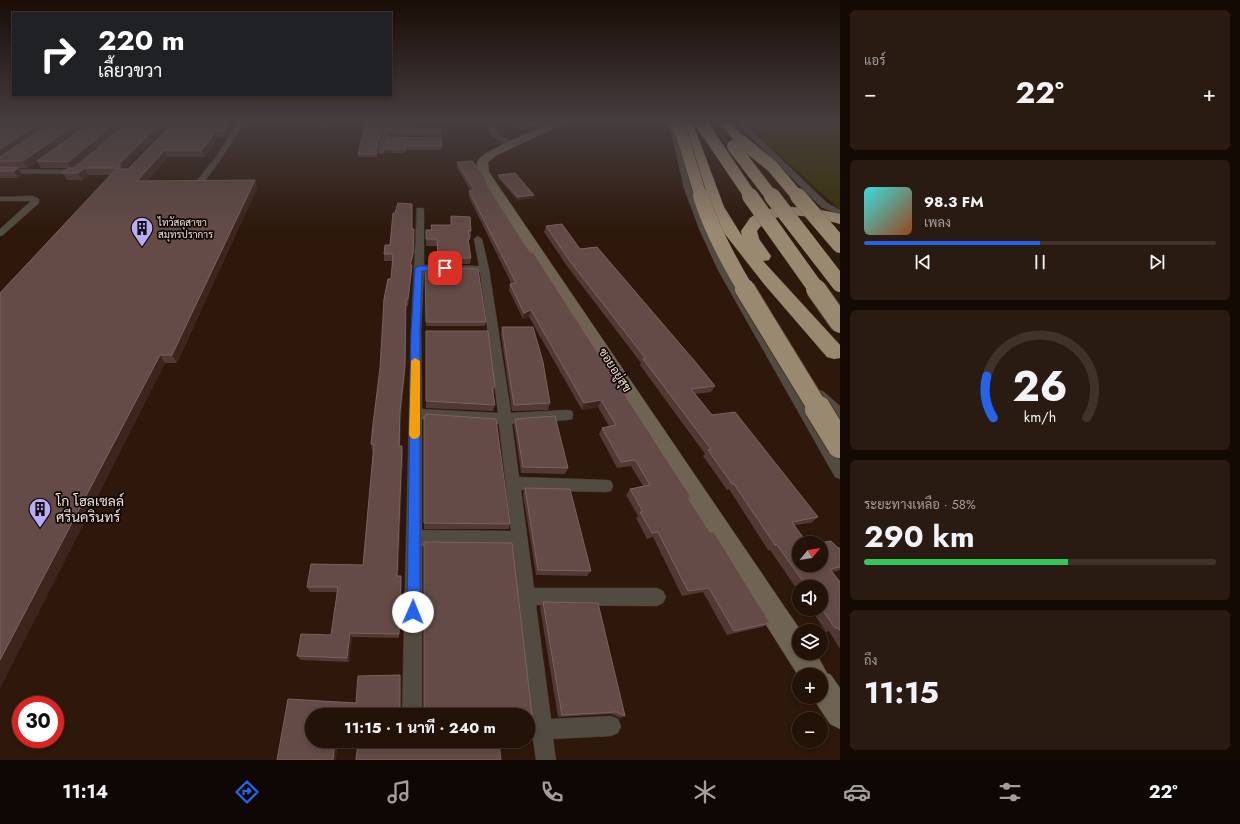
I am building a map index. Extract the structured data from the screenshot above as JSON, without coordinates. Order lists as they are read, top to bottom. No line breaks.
{"streets":{"street":["ซอยอยู่สุข"]},"places":{"building":["ไทวัสดุสาขา สมุทรปราการ","โก โฮลเซลล์ ศรีนครินทร์"]},"north":"top right","page":{"tile":["แอร์",["ระยะทางเหลือ · 58%","290 km"],["ถึง","11:15"]],"turn":["220 m","เลี้ยวขวา"],"heat":["−","22°","+"],"song":["98.3 FM","เพลง"],"map_buttons":["+","−"],"limit":"30","trip":"11:15 · 1 นาที · 240 m","tabs":["11:14","22°"],"gauge":["26","km/h"]}}
